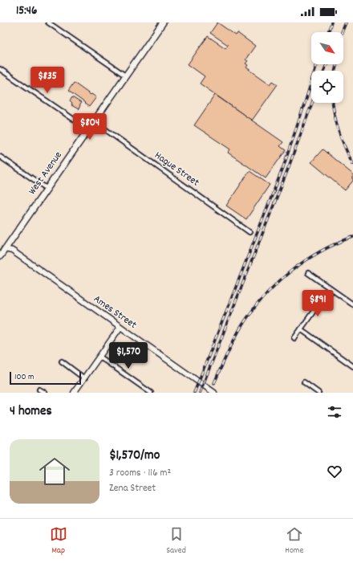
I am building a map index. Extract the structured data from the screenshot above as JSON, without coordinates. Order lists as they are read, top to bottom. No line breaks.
{"streets":{"main road":["West Avenue"],"street":["Hague Street","Ames Street"]},"crossings":[["Hague Street","West Avenue"],["West Avenue","Ames Street"]],"scale_bar":"100 m","north":"bottom right","page":{"status":"15:46","price":["$835","$804","$891","$1,570"],"scale":"100 m","heading":"4 homes","list":[{"name":"$1,570/mo","note":"3 rooms · 116 m² · Zena Street"}],"tabs":["Map","Saved","Home"]}}
